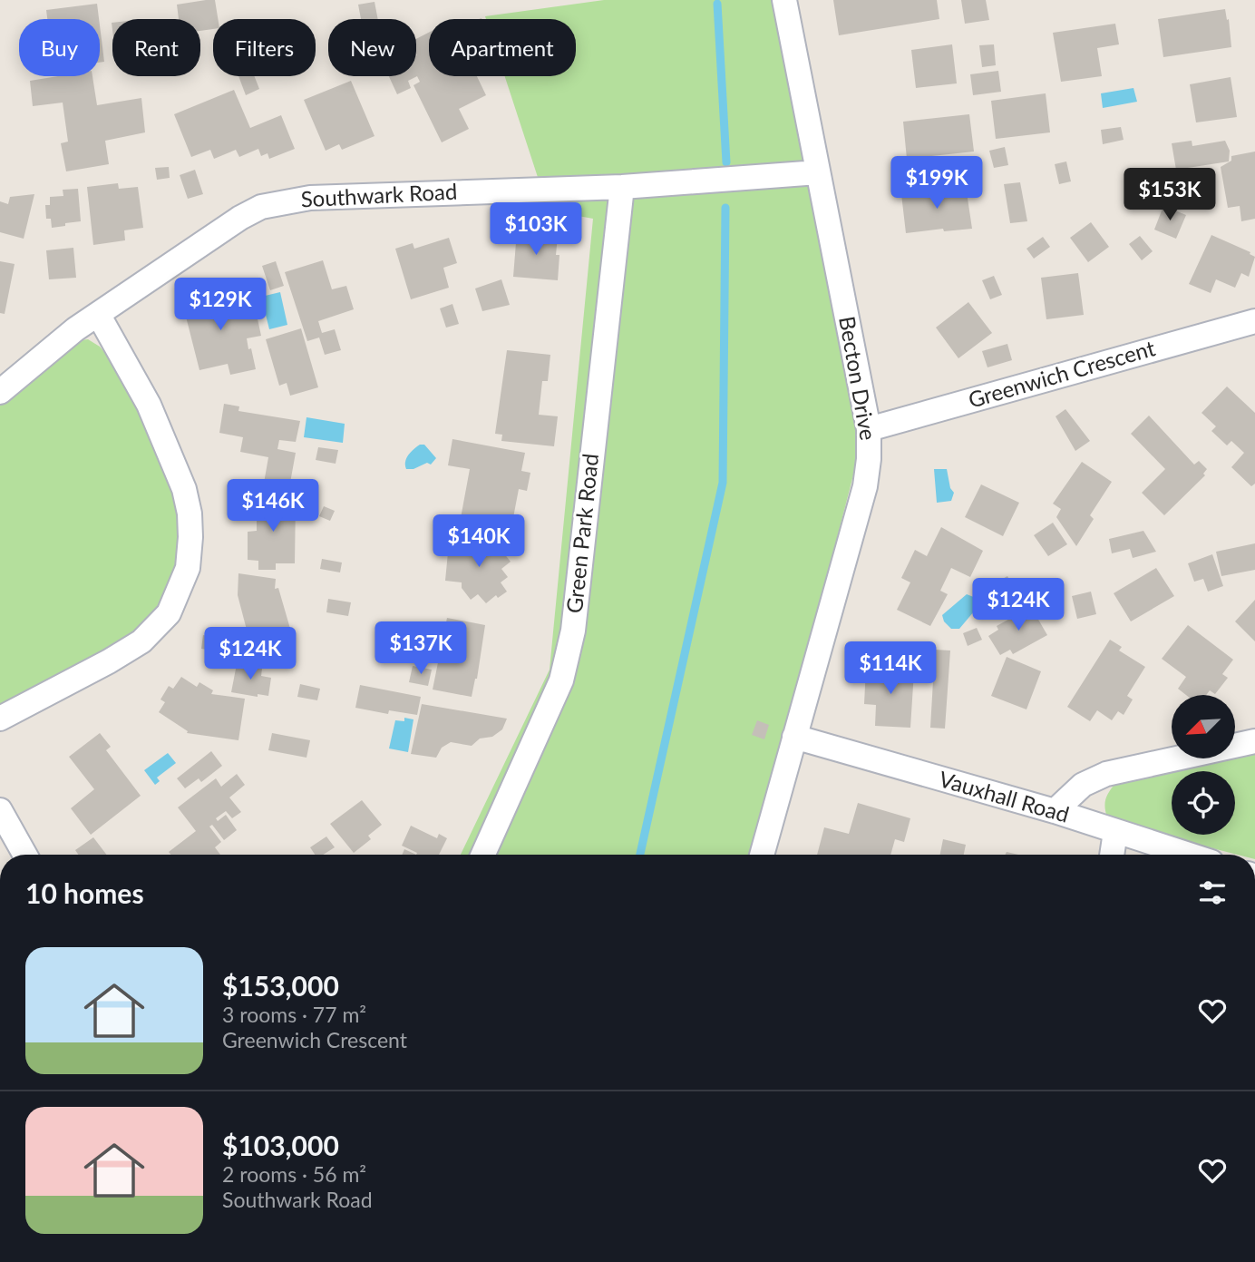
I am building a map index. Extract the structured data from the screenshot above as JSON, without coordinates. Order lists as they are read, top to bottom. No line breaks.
{"streets":{"street":["Southwark Road","Greenwich Crescent","Becton Drive","Green Park Road","Vauxhall Road"]},"crossings":[["Southwark Road","Becton Drive"],["Southwark Road","Green Park Road"],["Greenwich Crescent","Becton Drive"],["Becton Drive","Vauxhall Road"]],"north":"bottom left","page":{"chip":["Buy","Rent","Filters","New","Apartment"],"price":["$199K","$153K","$103K","$129K","$146K","$140K","$124K","$137K","$124K","$114K"],"heading":"10 homes","list":[{"name":"$153,000","note":"3 rooms · 77 m² · Greenwich Crescent"},{"name":"$103,000","note":"2 rooms · 56 m² · Southwark Road"}]}}
